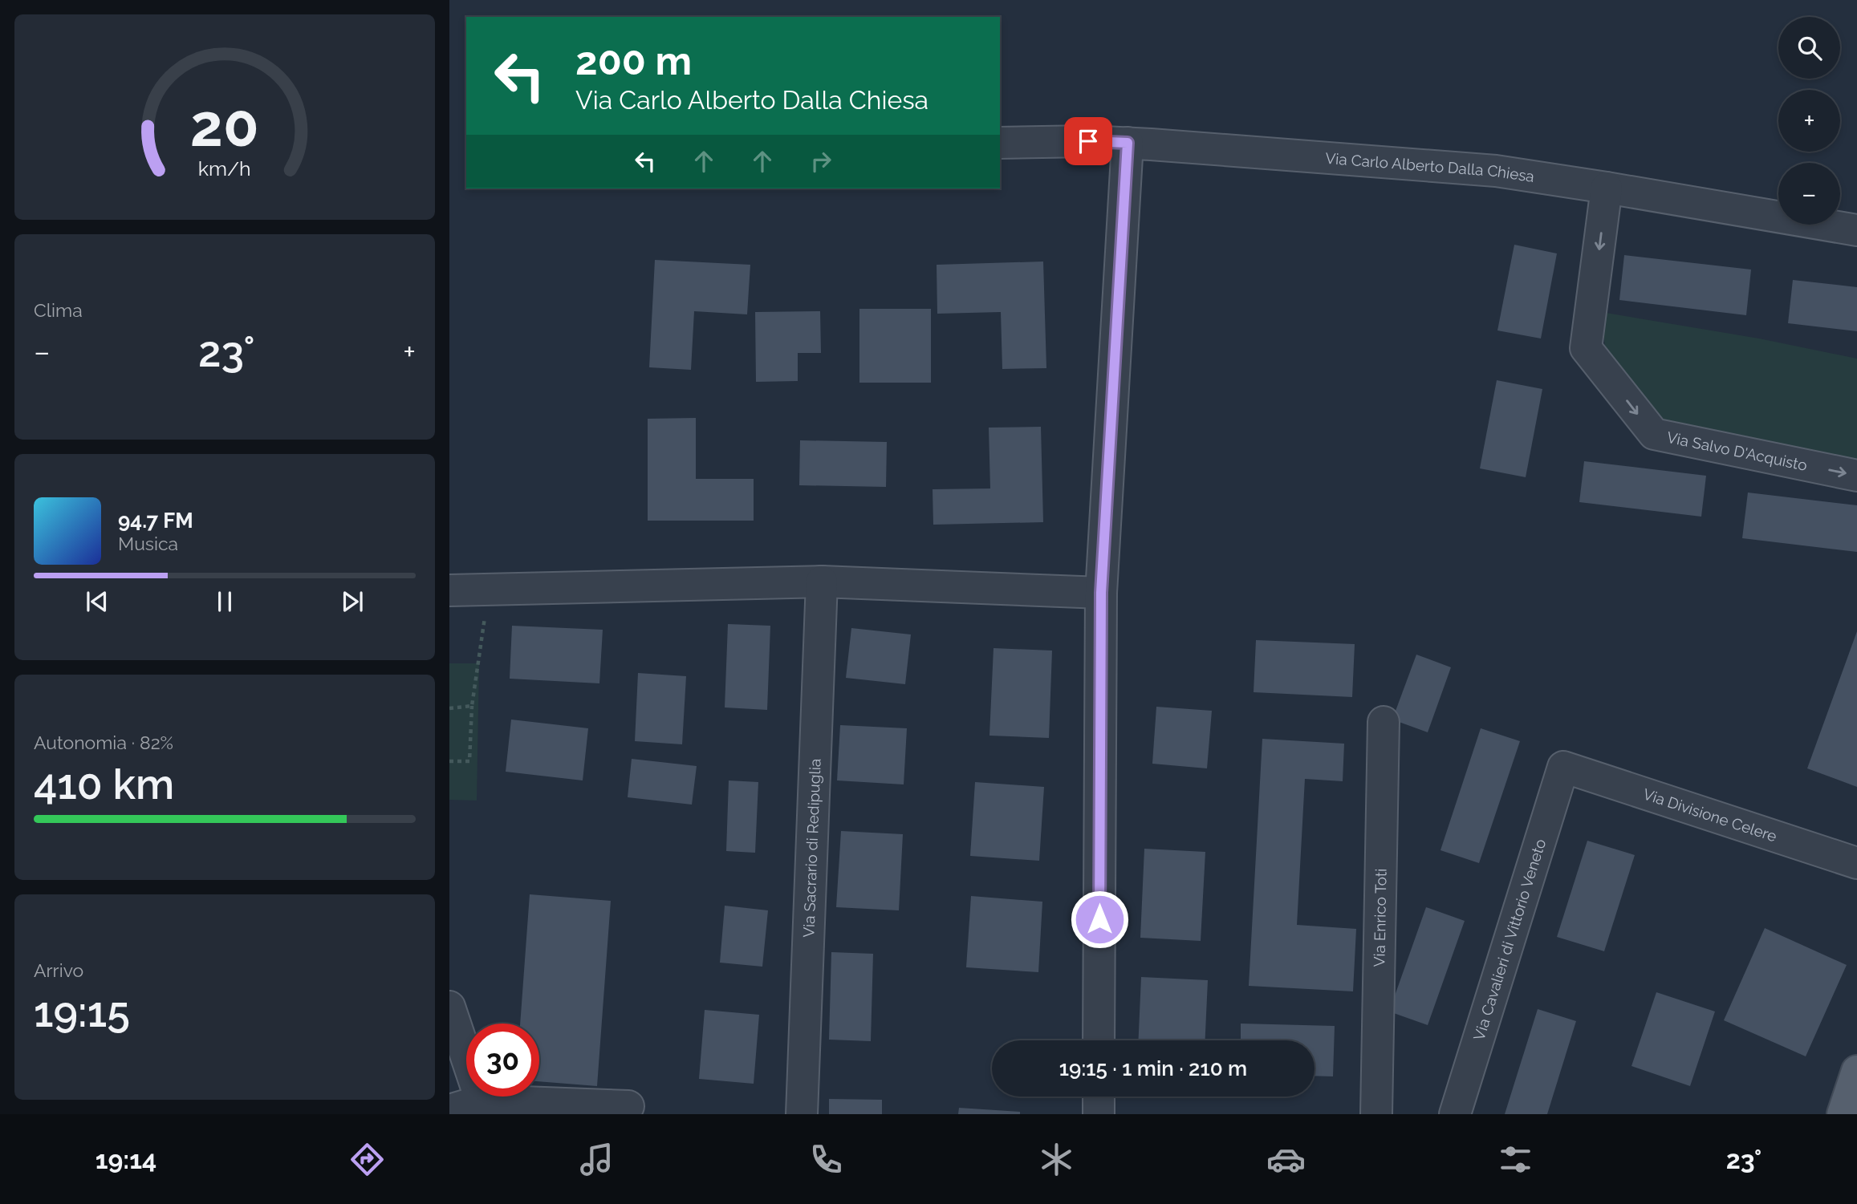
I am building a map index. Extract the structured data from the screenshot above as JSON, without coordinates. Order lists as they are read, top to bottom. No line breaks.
{"streets":{"street":["Via Carlo Alberto Dalla Chiesa","Via Salvo D'Acquisto","Via Divisione Celere","Via Sacrario di Redipuglia","Via Enrico Toti","Via Cavalieri di Vittorio Veneto"]},"crossings":[["Via Carlo Alberto Dalla Chiesa","Via Salvo D'Acquisto"],["Via Divisione Celere","Via Cavalieri di Vittorio Veneto"]],"page":{"map_buttons":["+","−"],"turn":["200 m","Via Carlo Alberto Dalla Chiesa"],"tile":["Clima",["Autonomia · 82%","410 km"],["Arrivo","19:15"]],"heat":["−","23°","+"],"song":["94.7 FM","Musica"],"limit":"30","trip":"19:15 · 1 min · 210 m","tabs":["19:14","23°"],"gauge":["20","km/h"]}}
